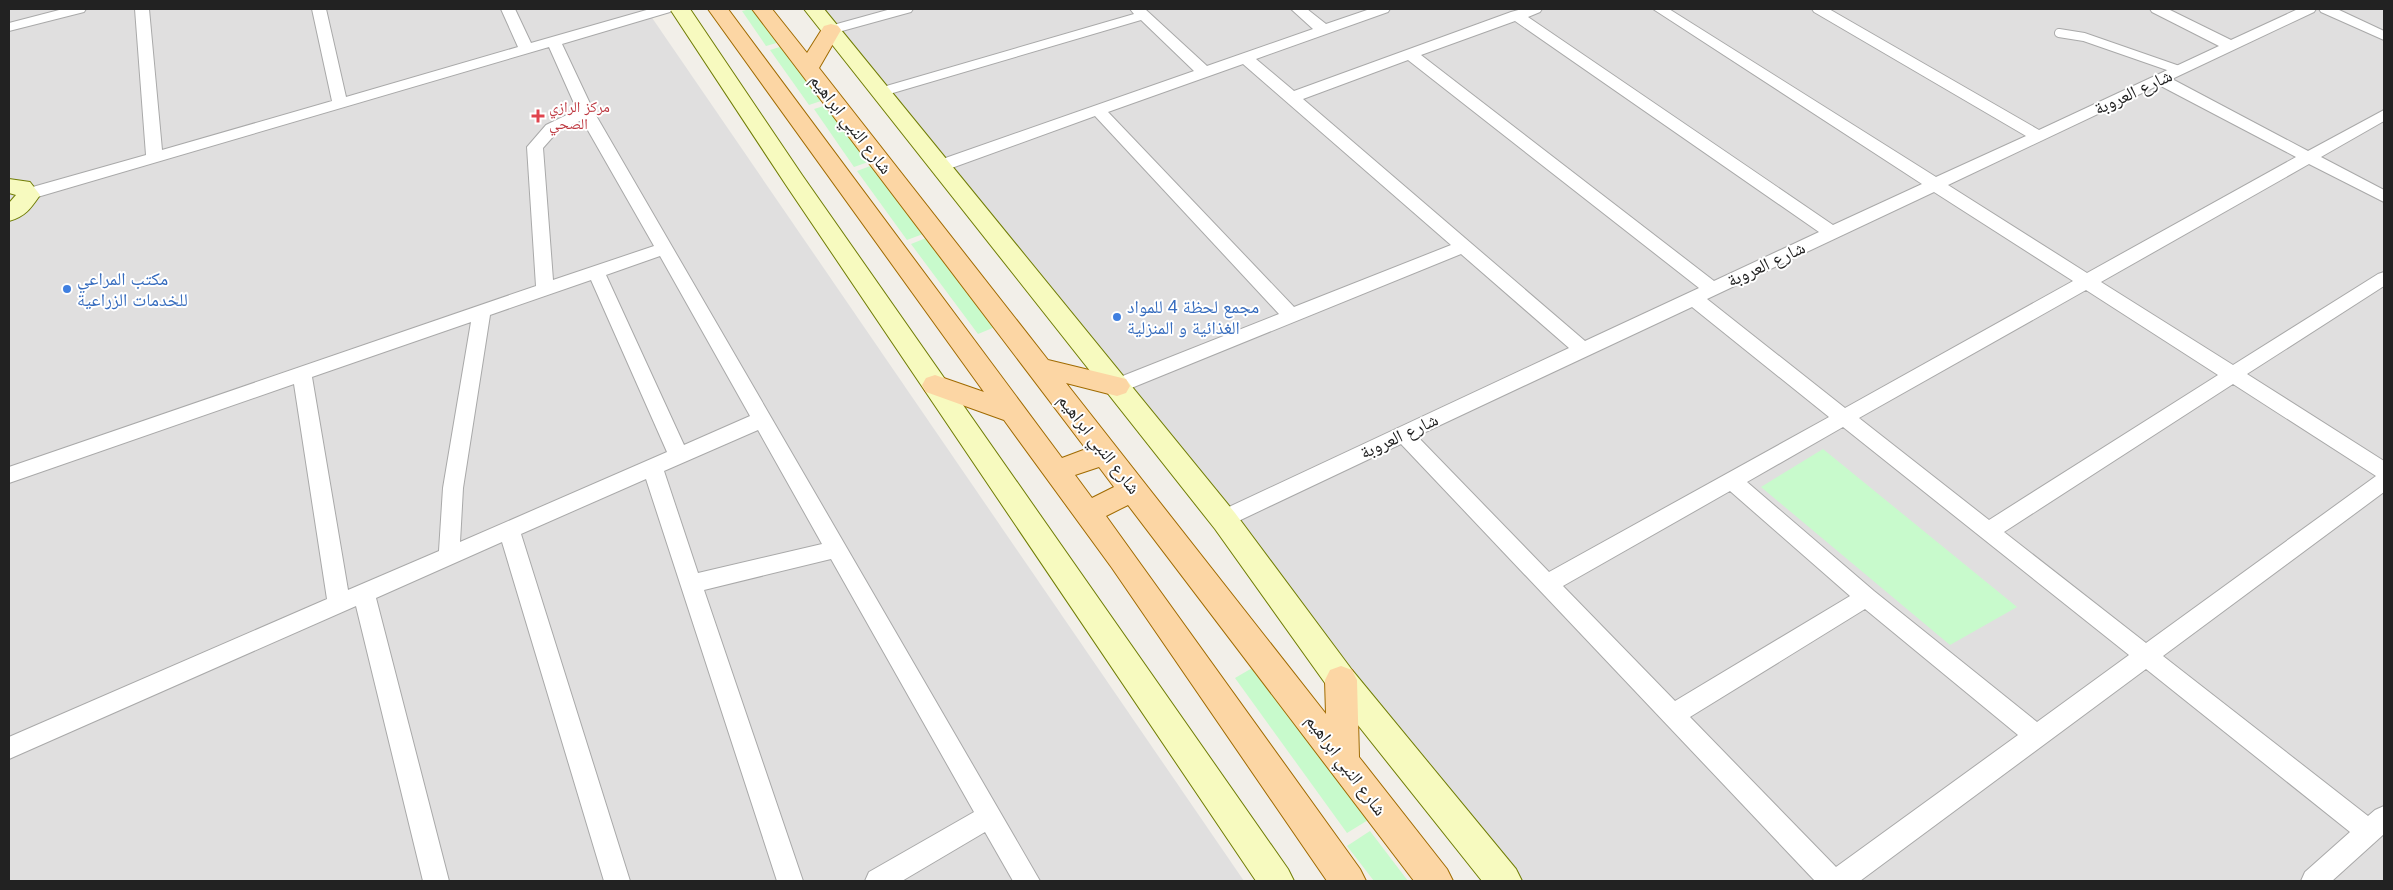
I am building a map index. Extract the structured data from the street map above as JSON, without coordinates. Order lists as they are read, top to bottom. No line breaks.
{"streets":{"main road":["شارع النبي ابراهيم"],"street":["شارع العروبة"]},"places":{"health":["مركز الرازي الصحي"],"other":["مكتب المراعي للخدمات الزراعية","مجمع لحظة 4 للمواد الغذائية و المنزلية"]}}
